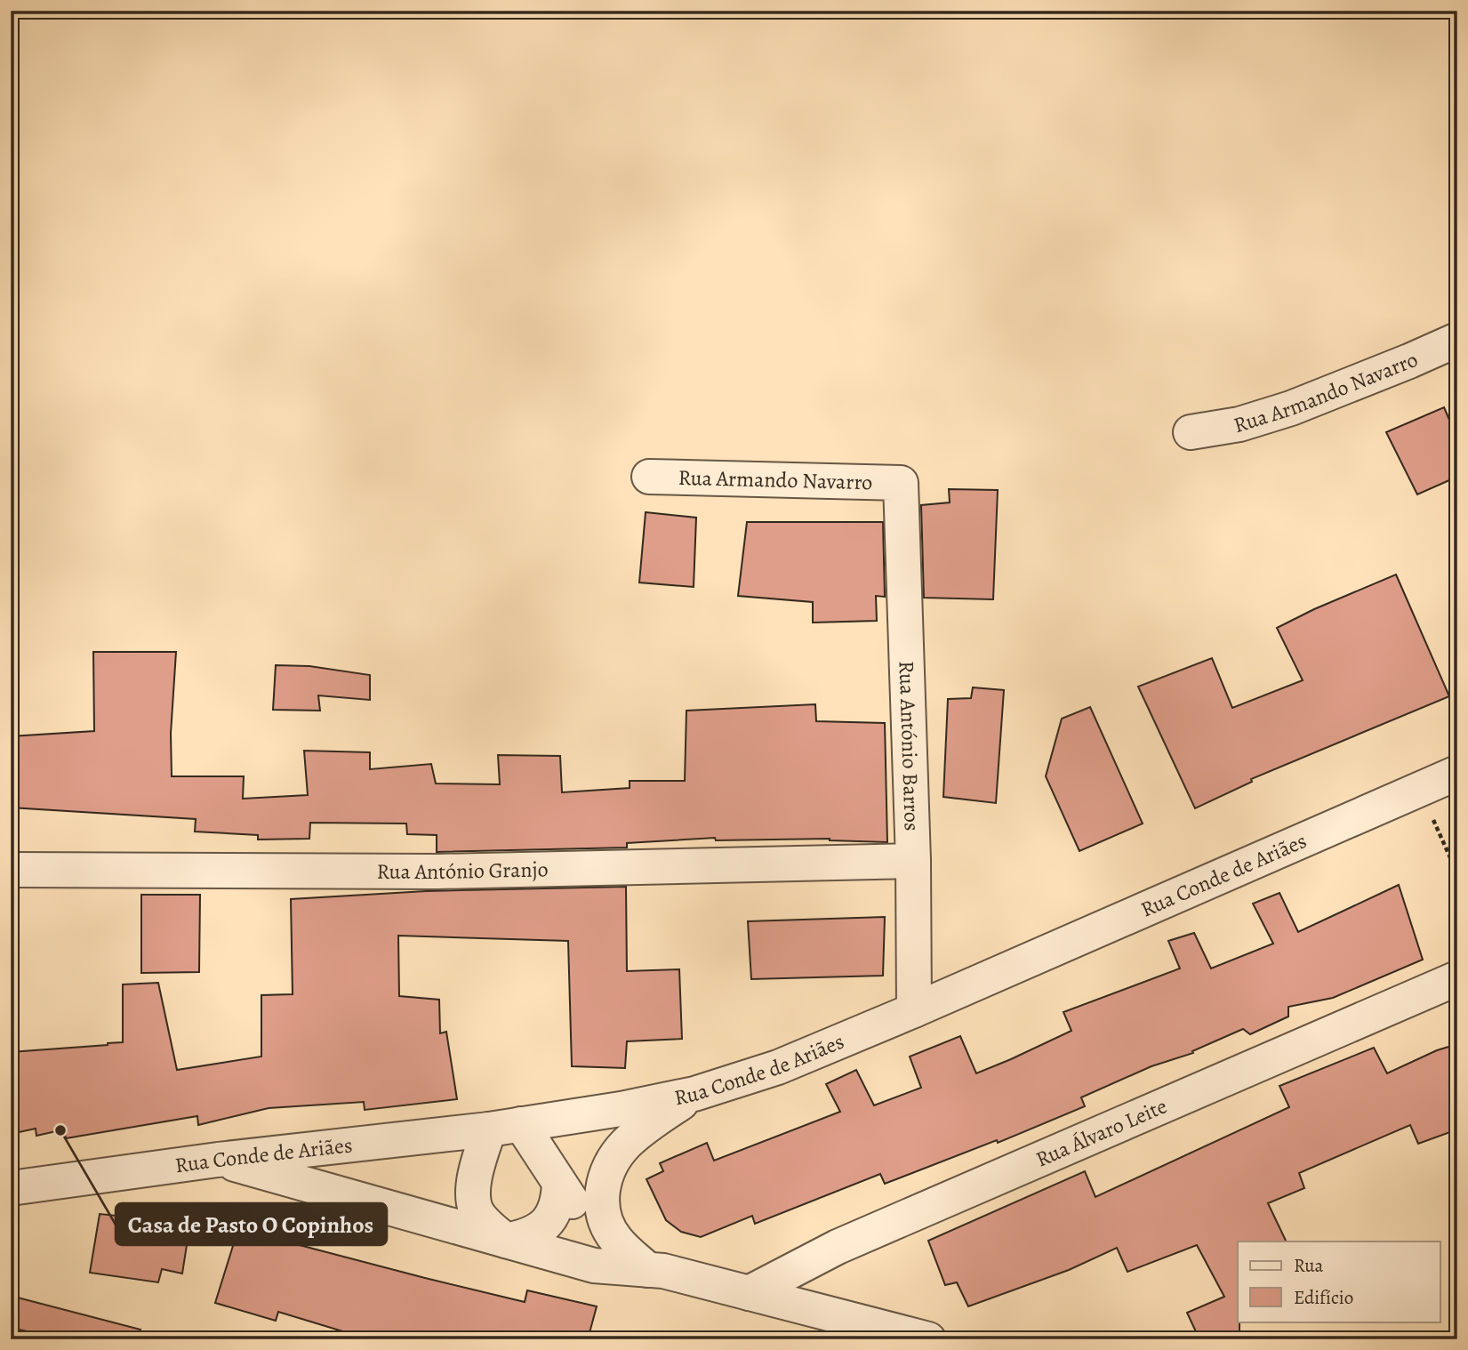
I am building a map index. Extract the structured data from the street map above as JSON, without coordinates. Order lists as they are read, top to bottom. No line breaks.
{"streets":{"street":["Rua Armando Navarro","Rua António Barros","Rua António Granjo","Rua Conde de Ariães","Rua Álvaro Leite"]},"crossings":[["Rua Armando Navarro","Rua António Barros"],["Rua António Barros","Rua António Granjo"],["Rua António Barros","Rua Conde de Ariães"]],"places":["Casa de Pasto O Copinhos"],"legend":["Rua","Edifício"]}
